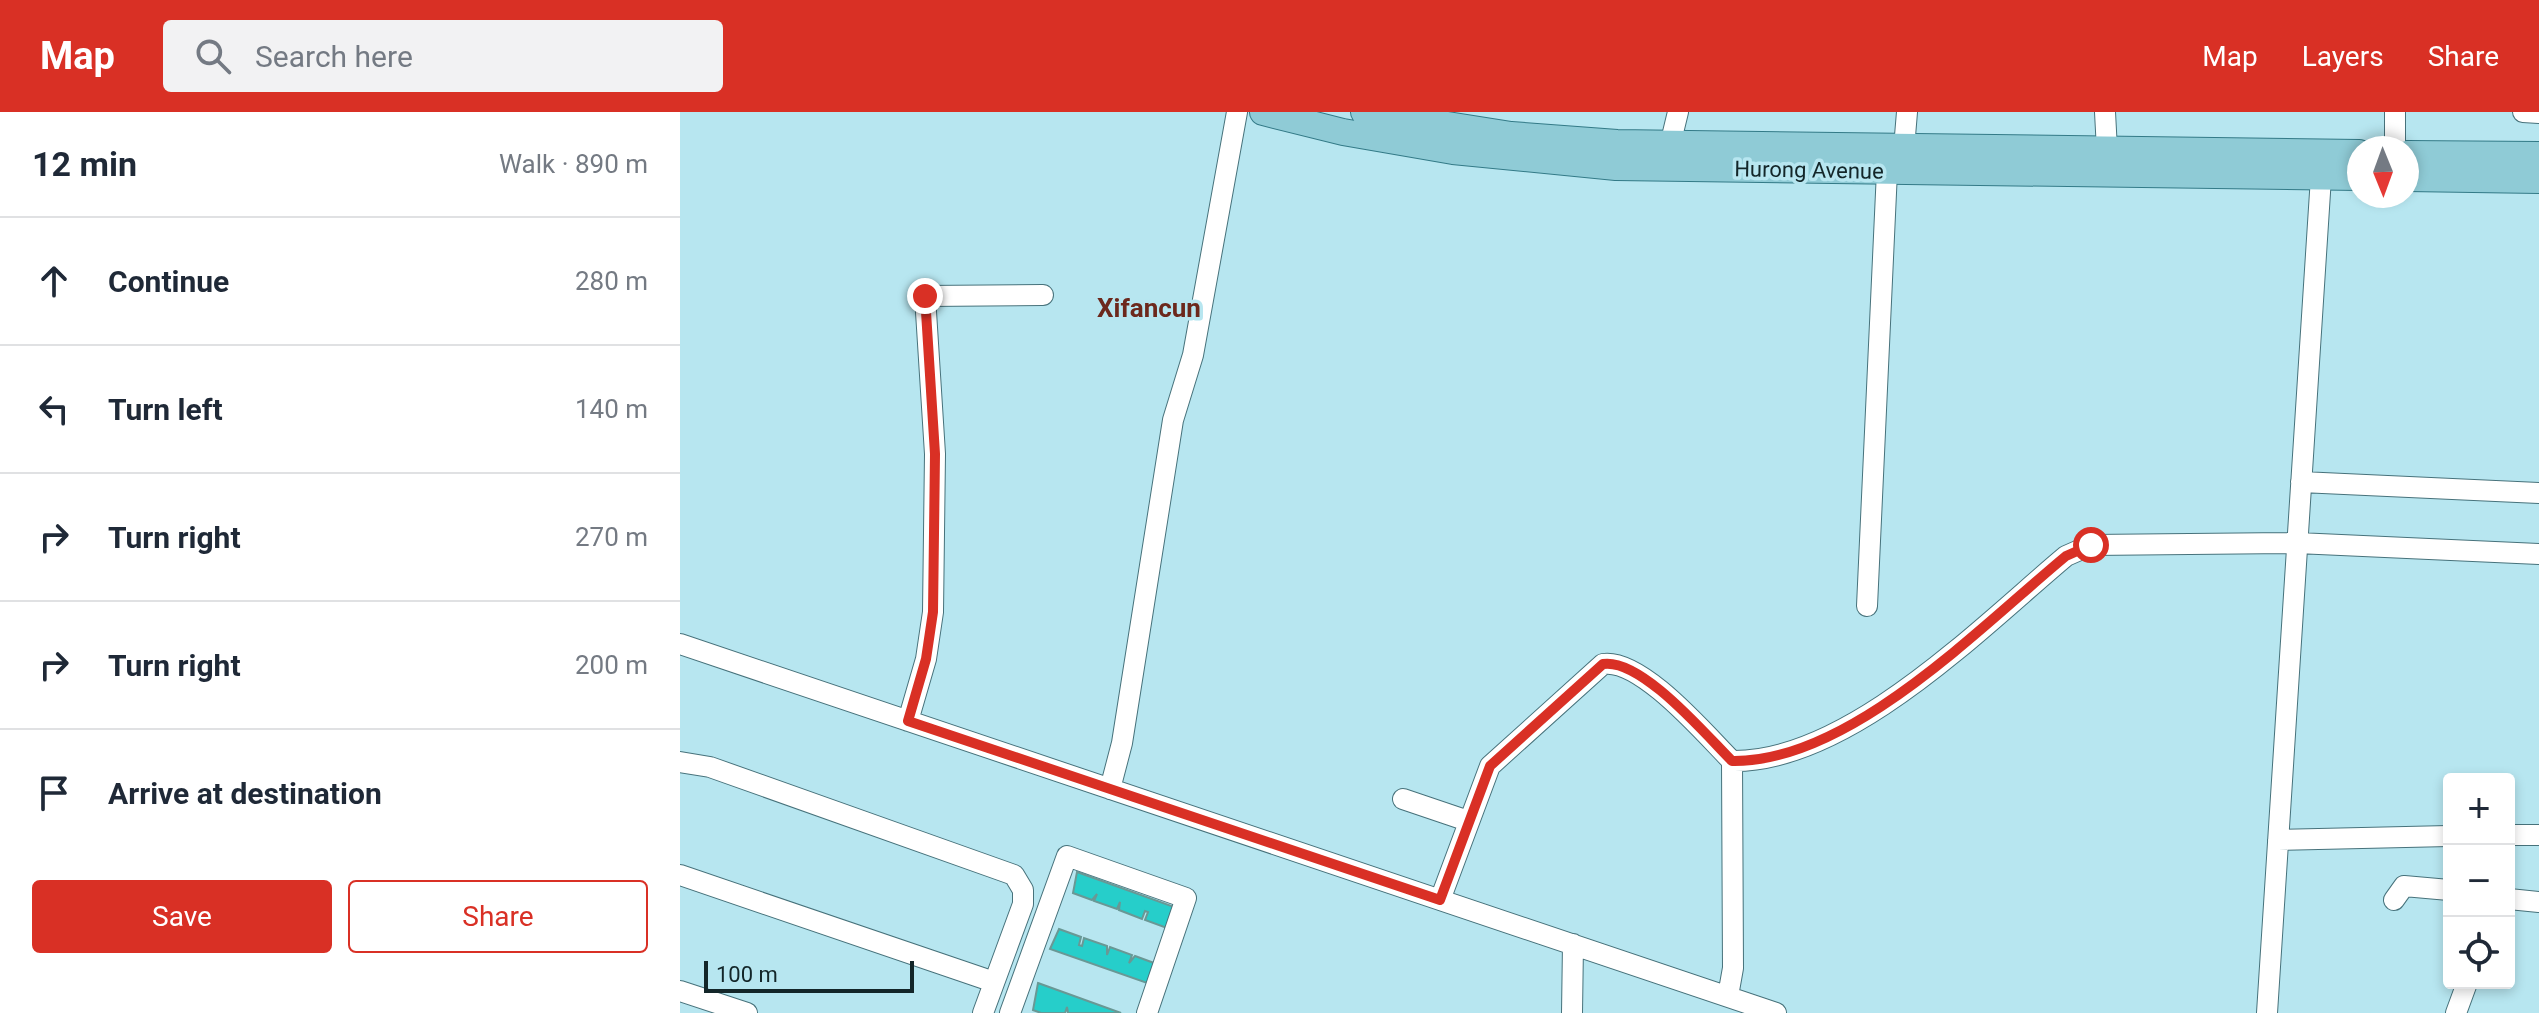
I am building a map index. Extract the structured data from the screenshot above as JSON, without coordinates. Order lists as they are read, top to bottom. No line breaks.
{"streets":{"main road":["Hurong Avenue"]},"districts":["Xifancun"],"scale_bar":"100 m","north":"bottom","page":{"header":"Map","search":"Search here","nav":["Map","Layers","Share"],"heading":["12 min","Walk · 890 m"],"list":[["Continue","280 m"],["Turn left","140 m"],["Turn right","270 m"],["Turn right","200 m"],"Arrive at destination"],"map_buttons":["+","−"],"buttons":["Save","Share"],"scale":"100 m"}}
